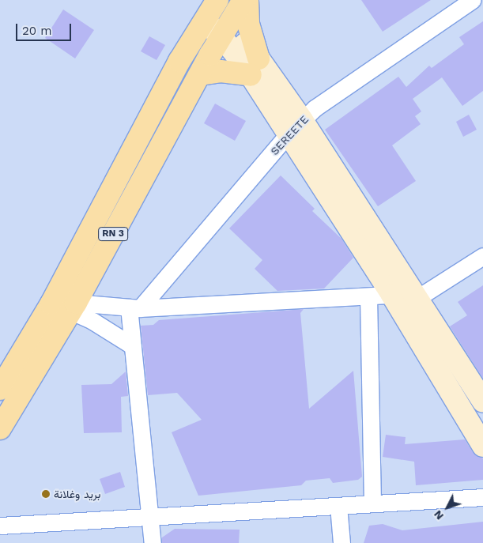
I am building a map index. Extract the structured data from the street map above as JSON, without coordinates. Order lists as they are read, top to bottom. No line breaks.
{"streets":{"main road":["RN 3"],"street":["SEREETE"]},"places":["بريد وغلانة"],"scale_bar":"20 m","north":"bottom left"}
